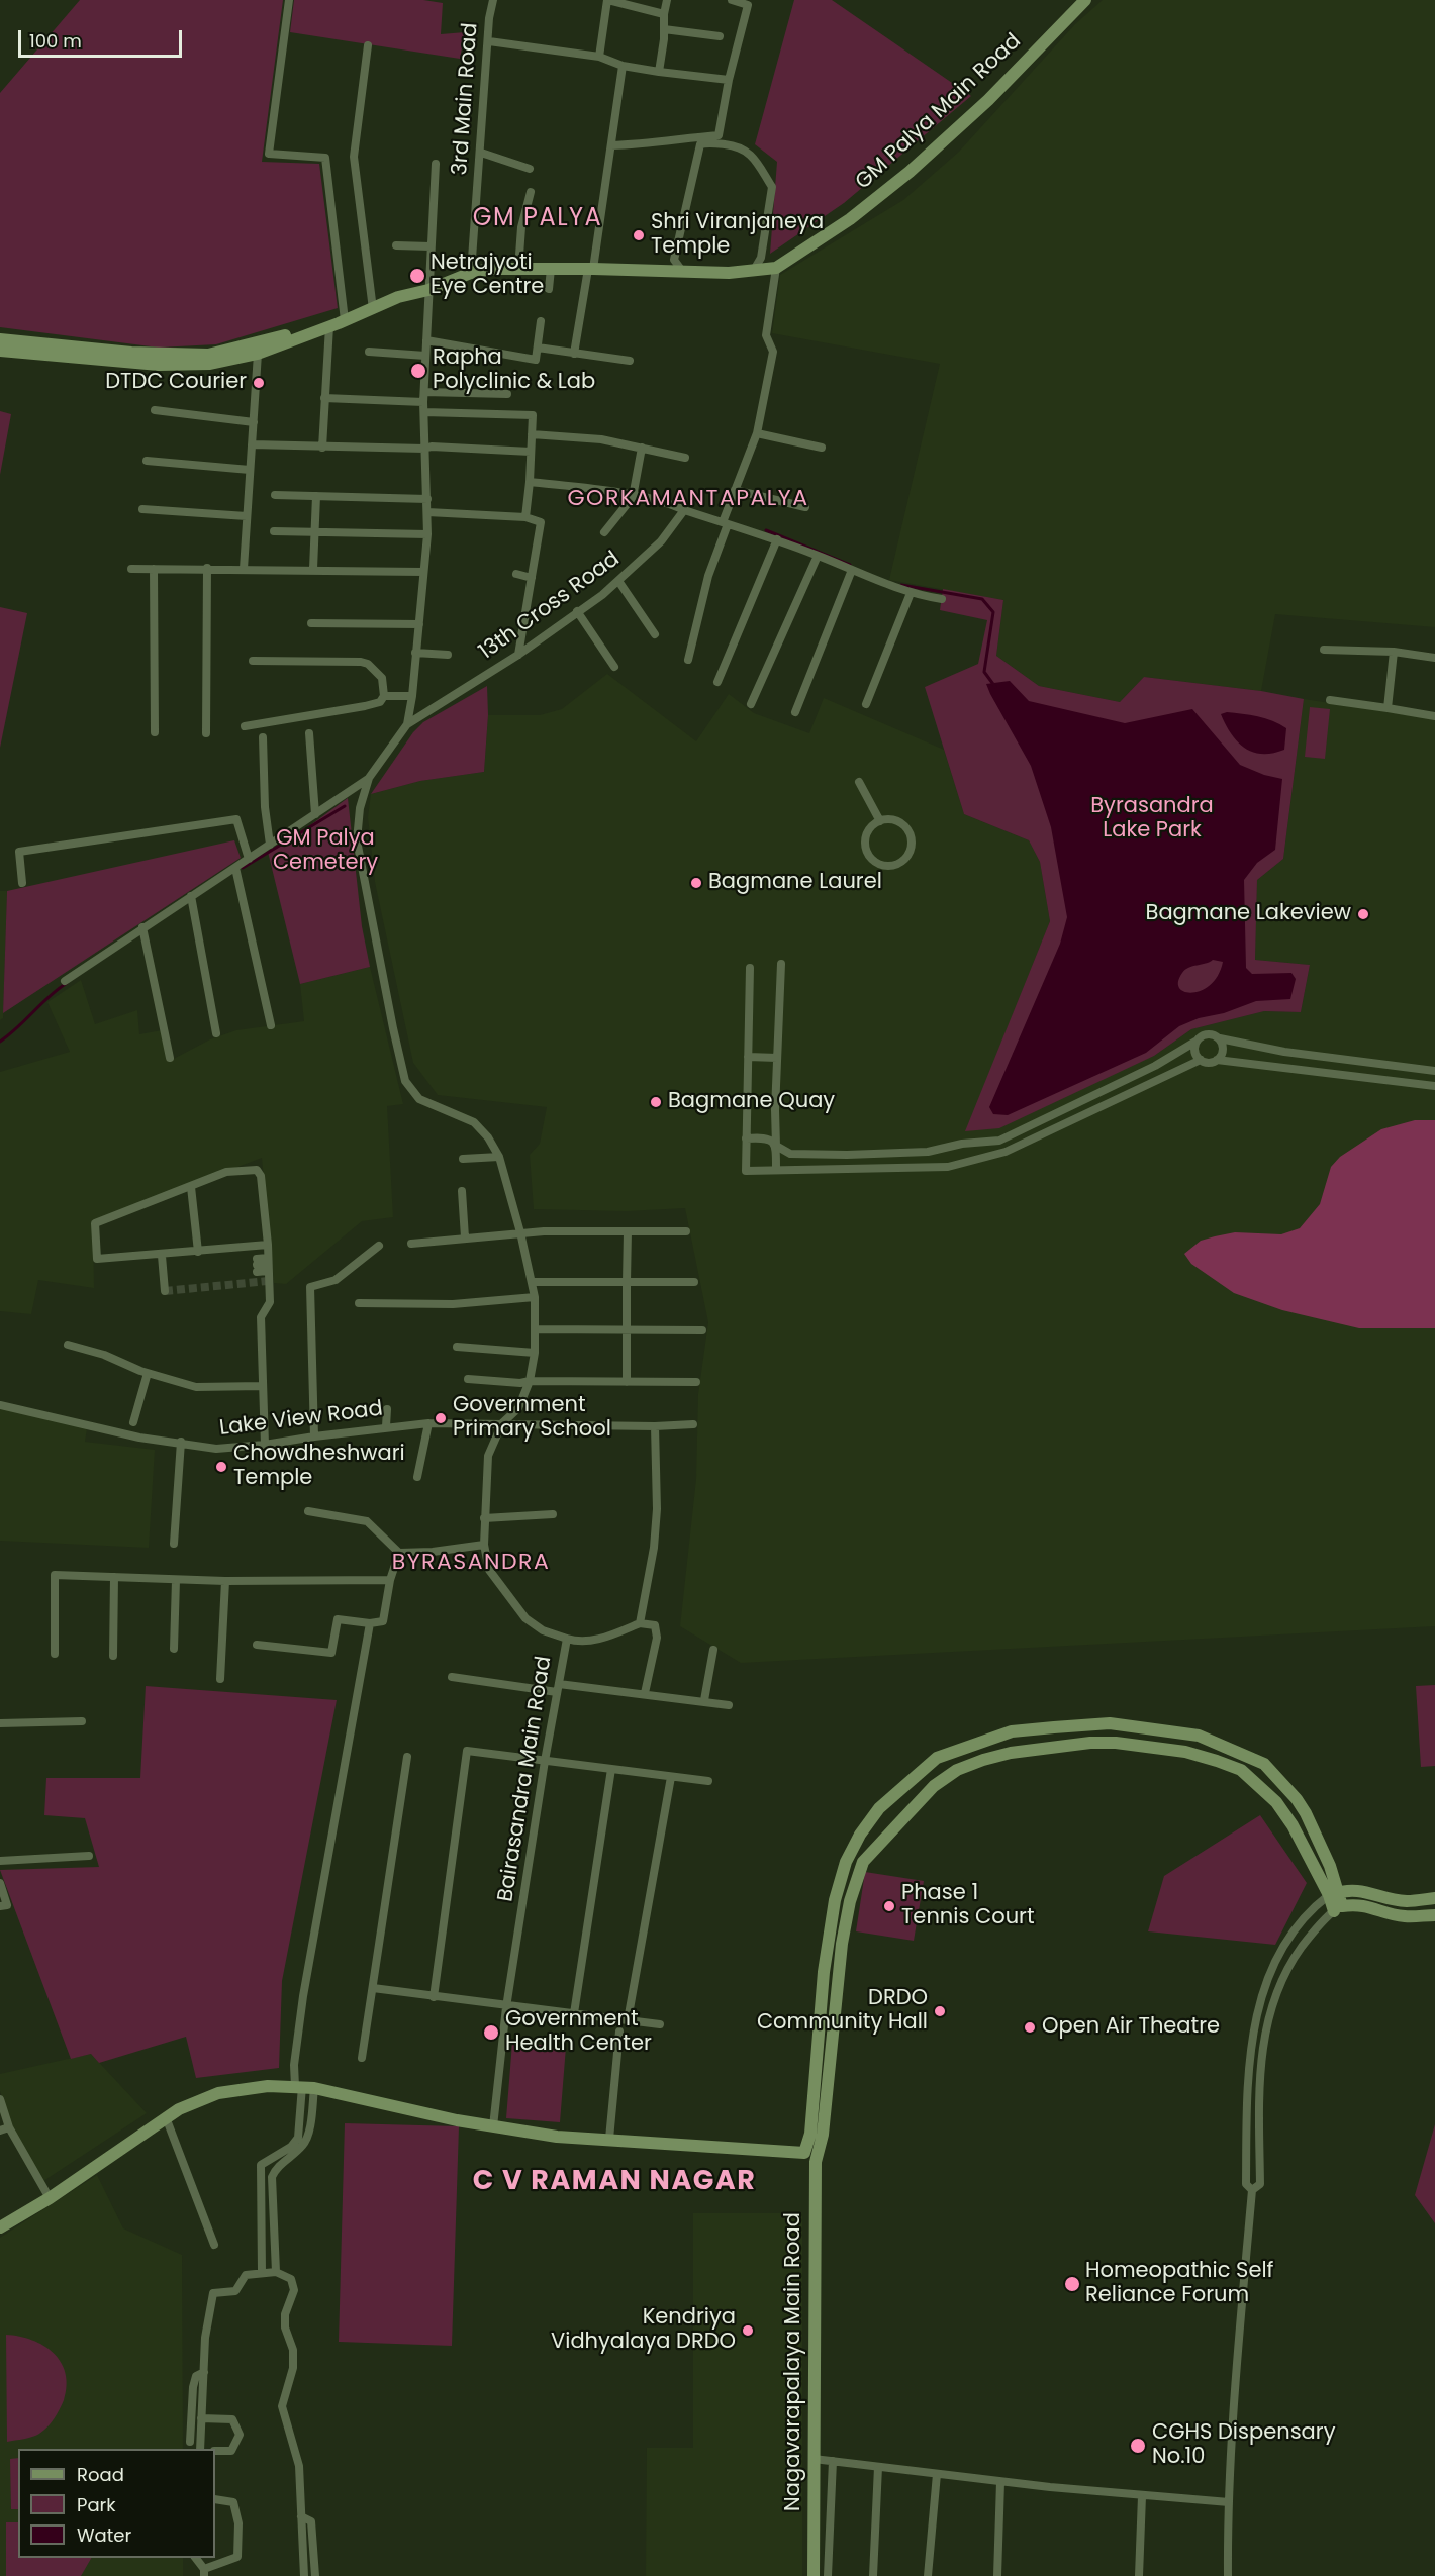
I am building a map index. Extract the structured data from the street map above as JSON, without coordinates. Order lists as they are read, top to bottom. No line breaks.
{"streets":{"main road":["GM Palya Main Road","Nagavarapalaya Main Road"],"street":["3rd Main Road","13th Cross Road","Lake View Road","Bairasandra Main Road"]},"crossings":[["3rd Main Road","GM Palya Main Road"],["GM Palya Main Road","Bairasandra Main Road"],["13th Cross Road","Bairasandra Main Road"],["Lake View Road","Bairasandra Main Road"]],"districts":["GM PALYA","GORKAMANTAPALYA","BYRASANDRA","C V RAMAN NAGAR"],"parks":["Byrasandra Lake Park","GM Palya Cemetery"],"places":["Shri Viranjaneya Temple","Netrajyoti Eye Centre","Rapha Polyclinic & Lab","DTDC Courier","Bagmane Laurel","Bagmane Lakeview","Bagmane Quay","Government Primary School","Chowdheshwari Temple","Phase 1 Tennis Court","DRDO Community Hall","Open Air Theatre","Government Health Center","Homeopathic Self Reliance Forum","Kendriya Vidhyalaya DRDO","CGHS Dispensary No.10"],"legend":["Road","Park","Water"],"scale_bar":"100 m"}
